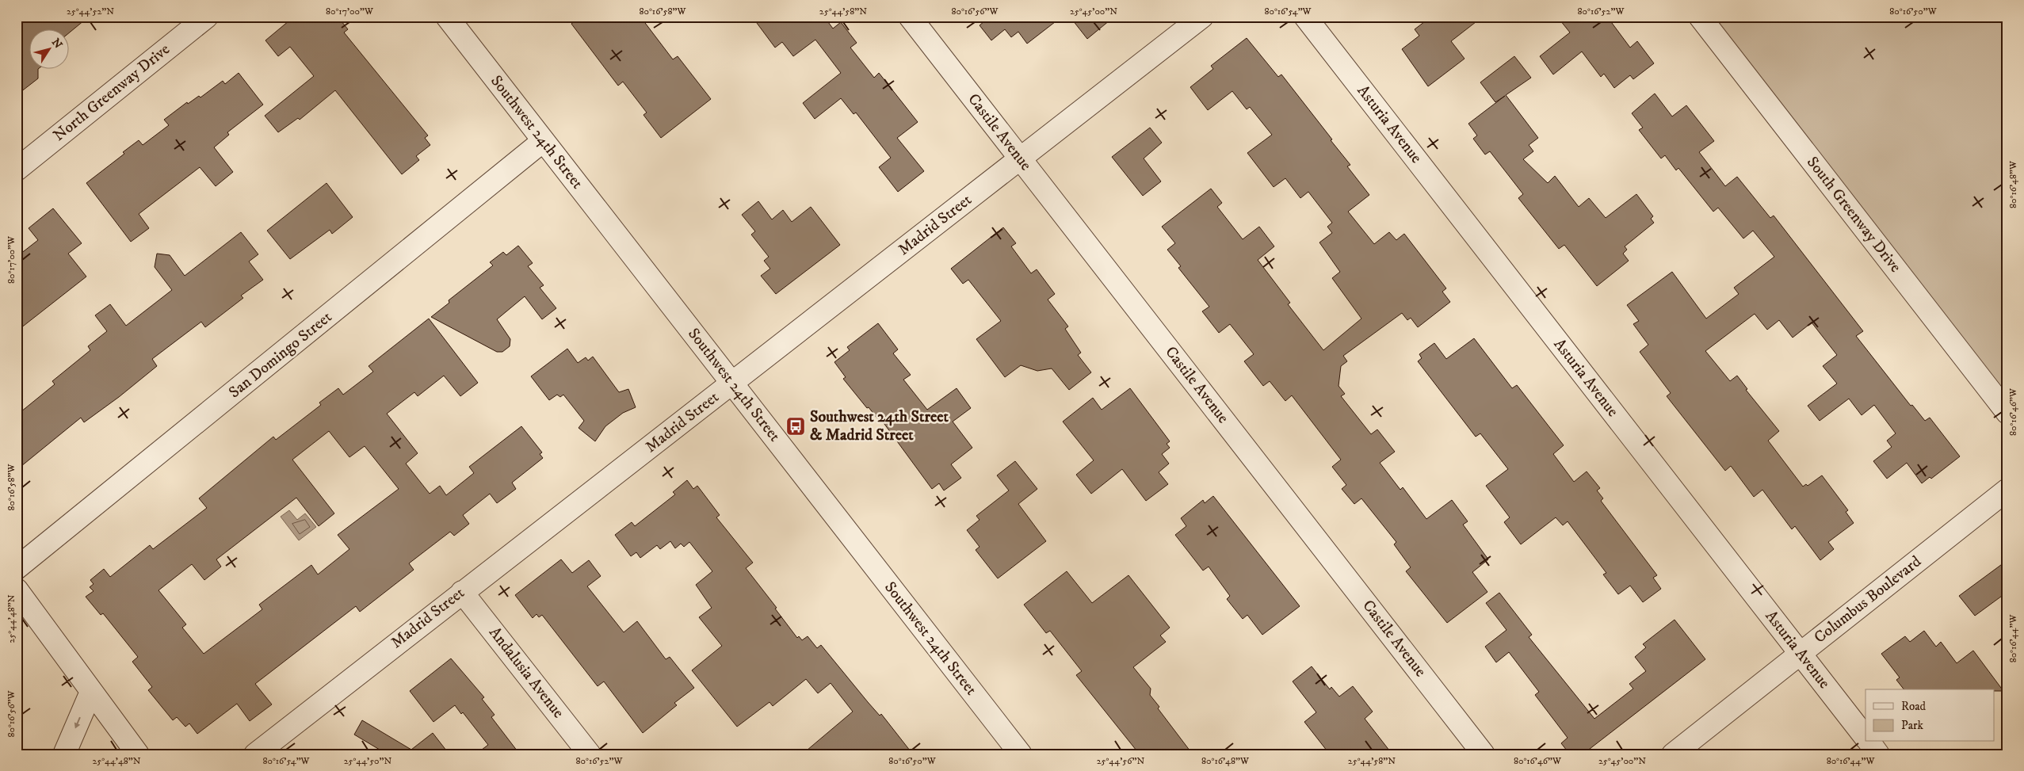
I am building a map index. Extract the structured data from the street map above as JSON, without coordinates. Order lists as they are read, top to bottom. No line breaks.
{"streets":{"street":["North Greenway Drive","Asturia Avenue","Southwest 24th Street","Castile Avenue","South Greenway Drive","Madrid Street","San Domingo Street","Columbus Boulevard","Andalusia Avenue"]},"crossings":[["Asturia Avenue","Columbus Boulevard"],["Southwest 24th Street","Madrid Street"],["Southwest 24th Street","San Domingo Street"],["Castile Avenue","Madrid Street"],["Madrid Street","Andalusia Avenue"]],"places":{"bus stop":["Southwest 24th Street & Madrid Street"]},"legend":["Road","Park"],"north":"top right","coordinates":["25°44'52\"N","80°17'00\"W","80°16'58\"W","25°44'58\"N","80°16'56\"W","25°45'00\"N","80°16'54\"W","80°16'52\"W","80°16'50\"W","80°16'48\"W","80°16'46\"W","25°44'48\"N","80°16'44\"W","25°44'50\"N","25°44'56\"N"]}
